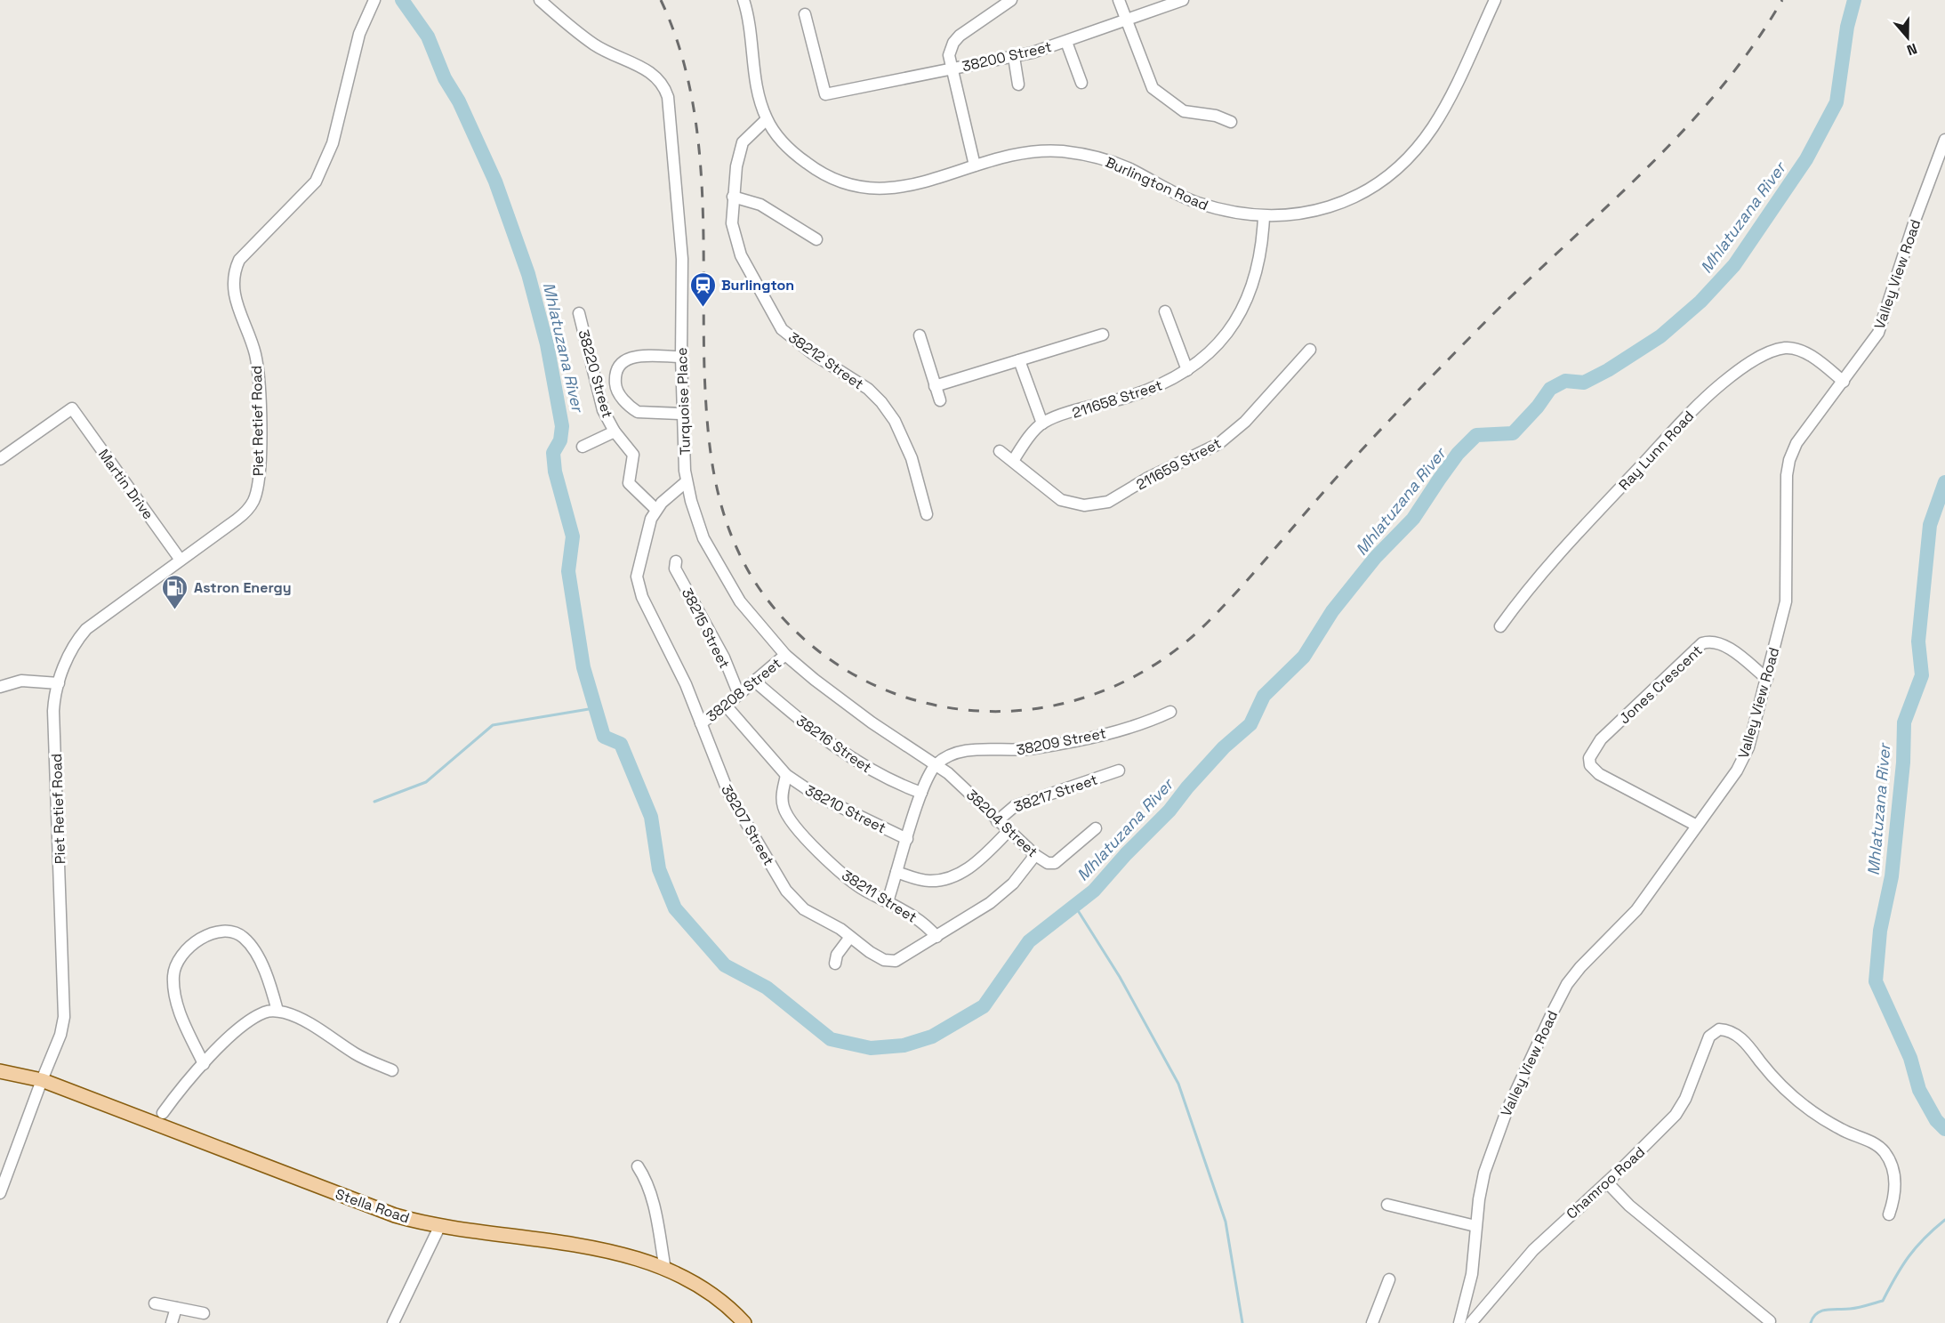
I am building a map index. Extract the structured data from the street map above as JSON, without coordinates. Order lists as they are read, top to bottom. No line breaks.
{"streets":{"main road":["Stella Road"],"street":["38200 Street","Burlington Road","Valley View Road","38212 Street","38220 Street","211658 Street","Turquoise Place","Piet Retief Road","Ray Lunn Road","211659 Street","Martin Drive","38215 Street","Jones Crescent","38208 Street","38209 Street","38216 Street","38217 Street","38210 Street","38204 Street","38207 Street","38211 Street","Chamroo Road"]},"crossings":[["Burlington Road","38212 Street"],["Burlington Road","211658 Street"],["Valley View Road","Ray Lunn Road"],["Valley View Road","Jones Crescent"],["38220 Street","38207 Street"],["Turquoise Place","38208 Street"],["Turquoise Place","38209 Street"],["Turquoise Place","38204 Street"],["Turquoise Place","38207 Street"],["Piet Retief Road","Martin Drive"],["Piet Retief Road","Stella Road"],["38215 Street","38208 Street"],["38208 Street","38216 Street"],["38208 Street","38210 Street"],["38208 Street","38207 Street"],["38209 Street","38204 Street"],["38217 Street","38204 Street"],["38210 Street","38211 Street"],["38204 Street","38207 Street"],["38207 Street","38211 Street"]],"water":["Mhlatuzana River"],"places":{"station":["Burlington"],"fuel station":["Astron Energy"]},"north":"bottom"}
